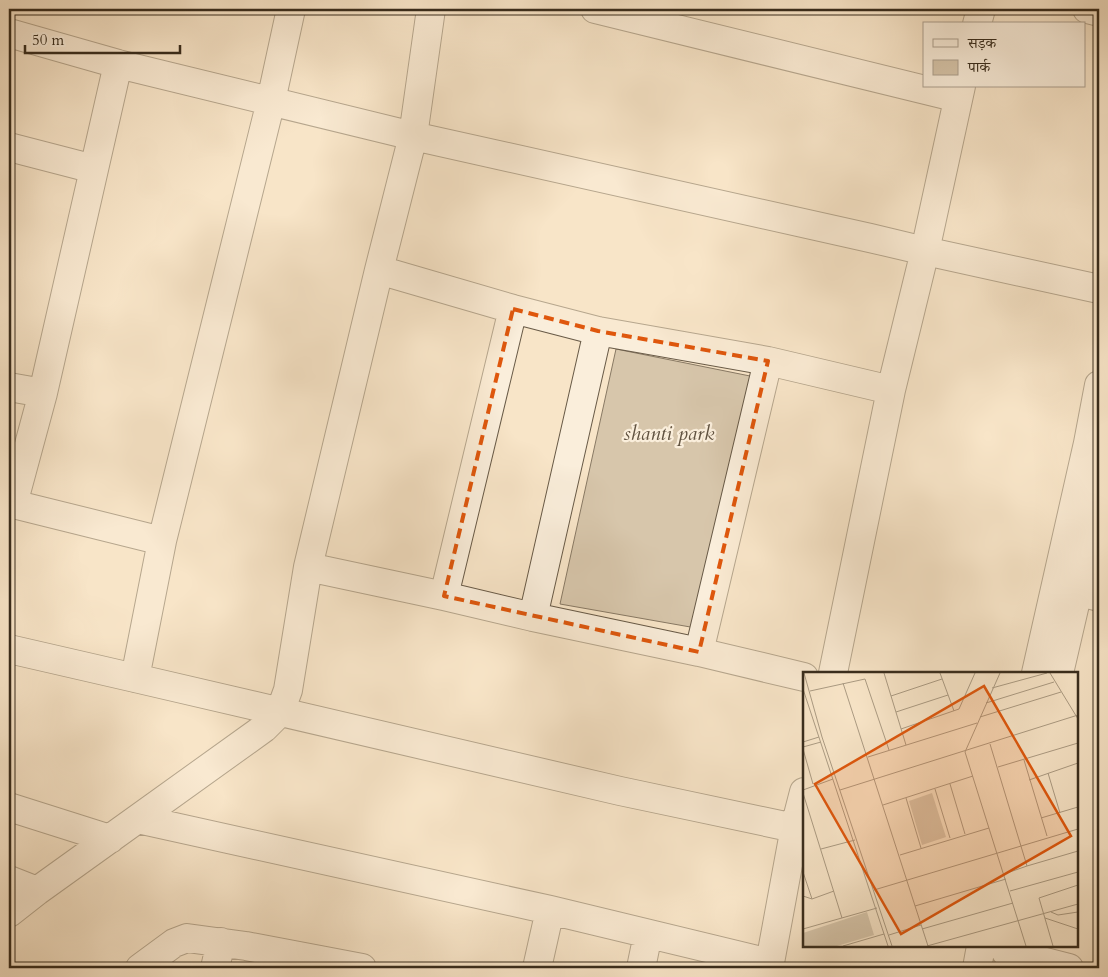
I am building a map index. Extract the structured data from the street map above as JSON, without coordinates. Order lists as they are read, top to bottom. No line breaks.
{"parks":["shanti park"],"legend":["सड़क","पार्क"],"scale_bar":"50 m"}
